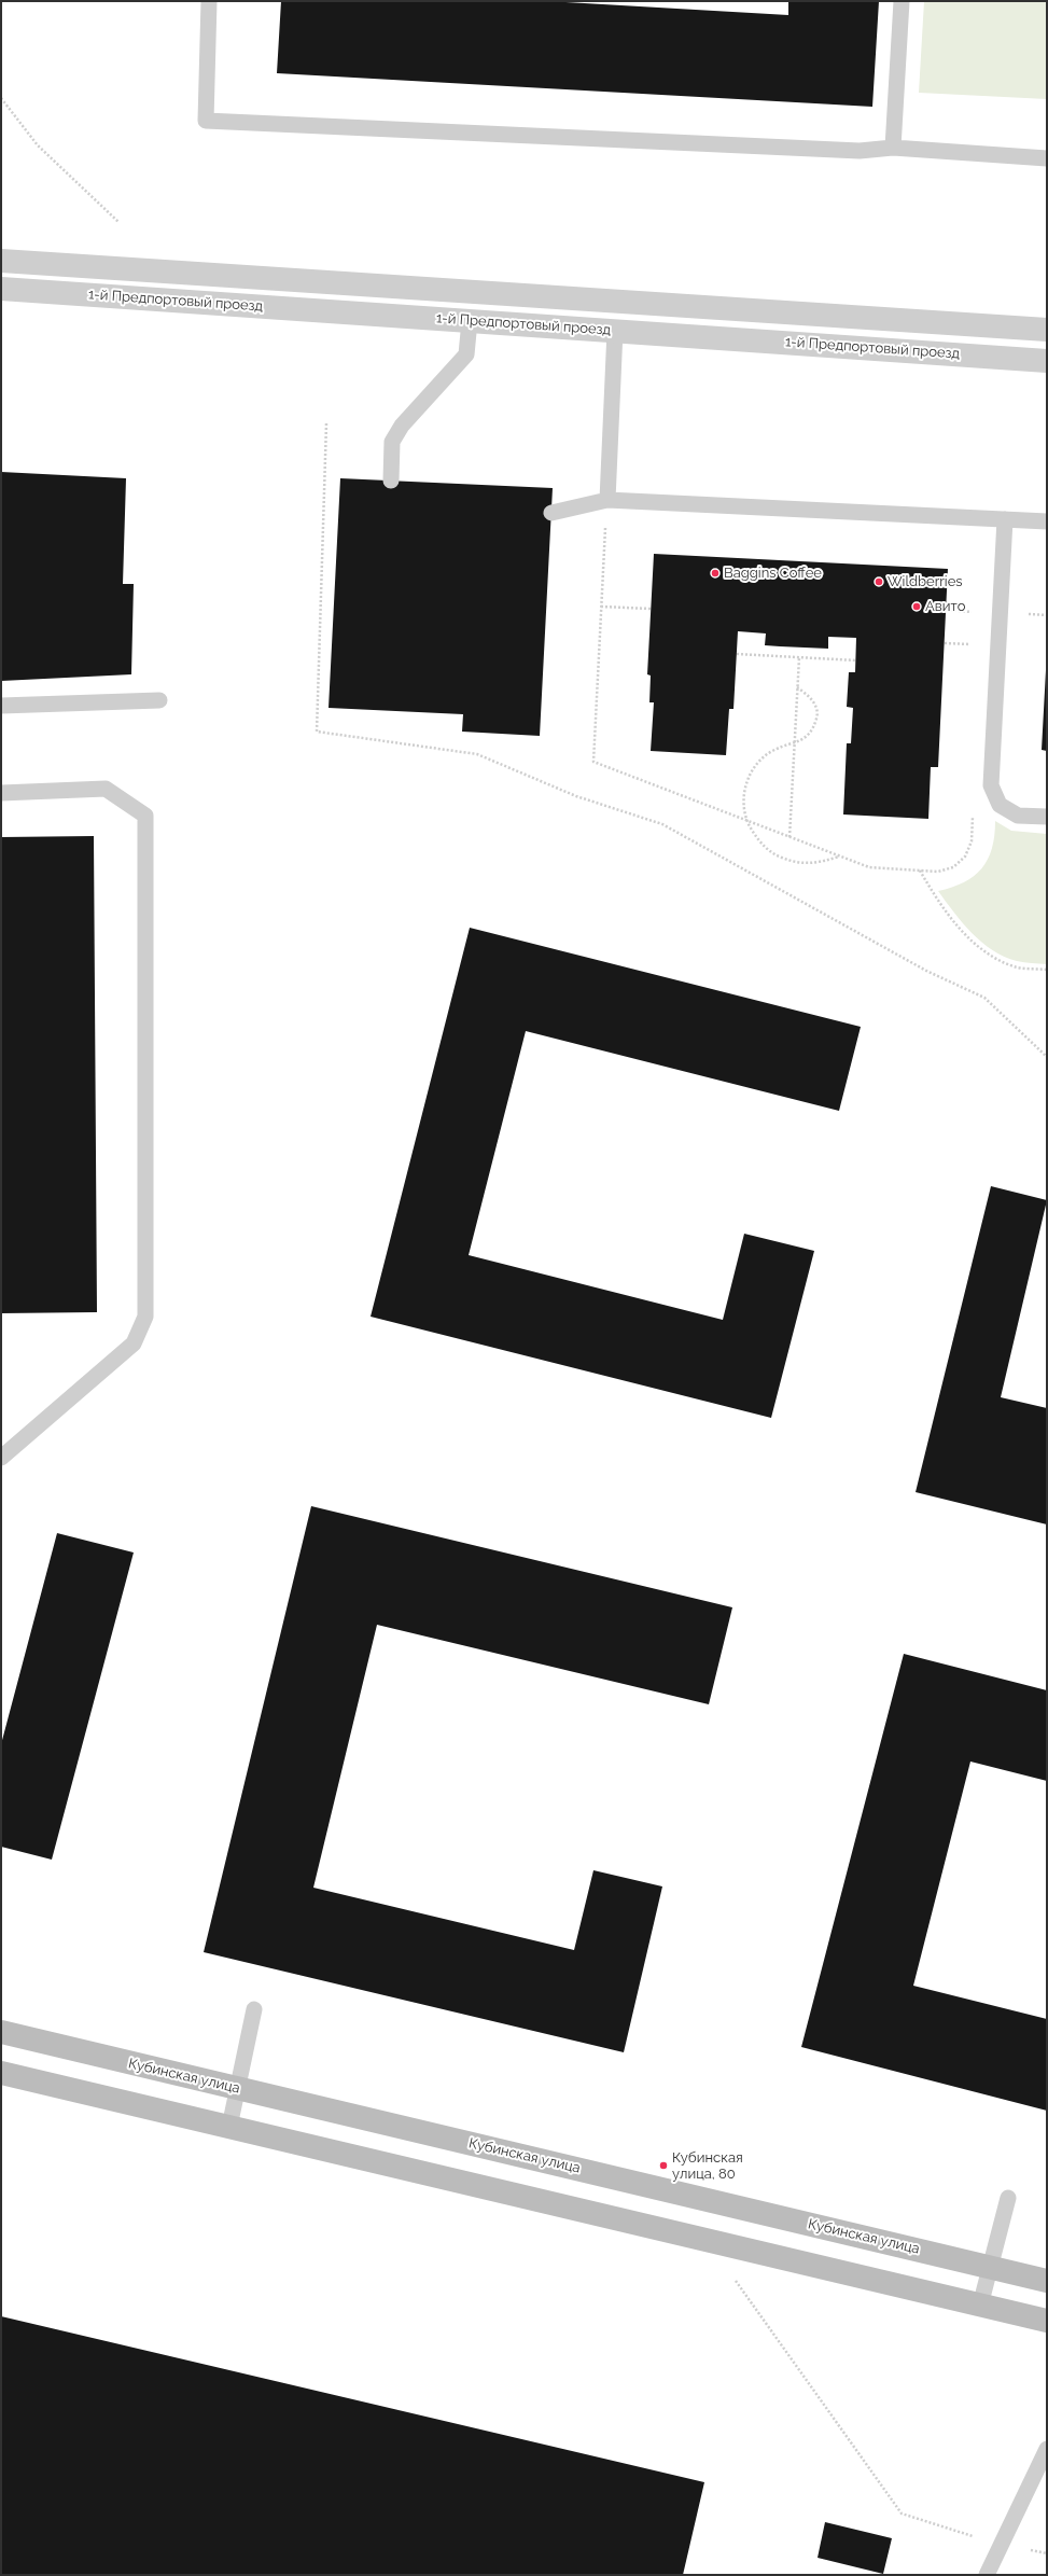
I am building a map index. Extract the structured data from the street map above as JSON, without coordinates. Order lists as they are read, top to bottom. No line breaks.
{"streets":{"main road":["Кубинская улица"],"street":["1-й Предпортовый проезд"]},"places":["Baggins Coffee","Wildberries","Авито","Кубинская улица, 80"]}
